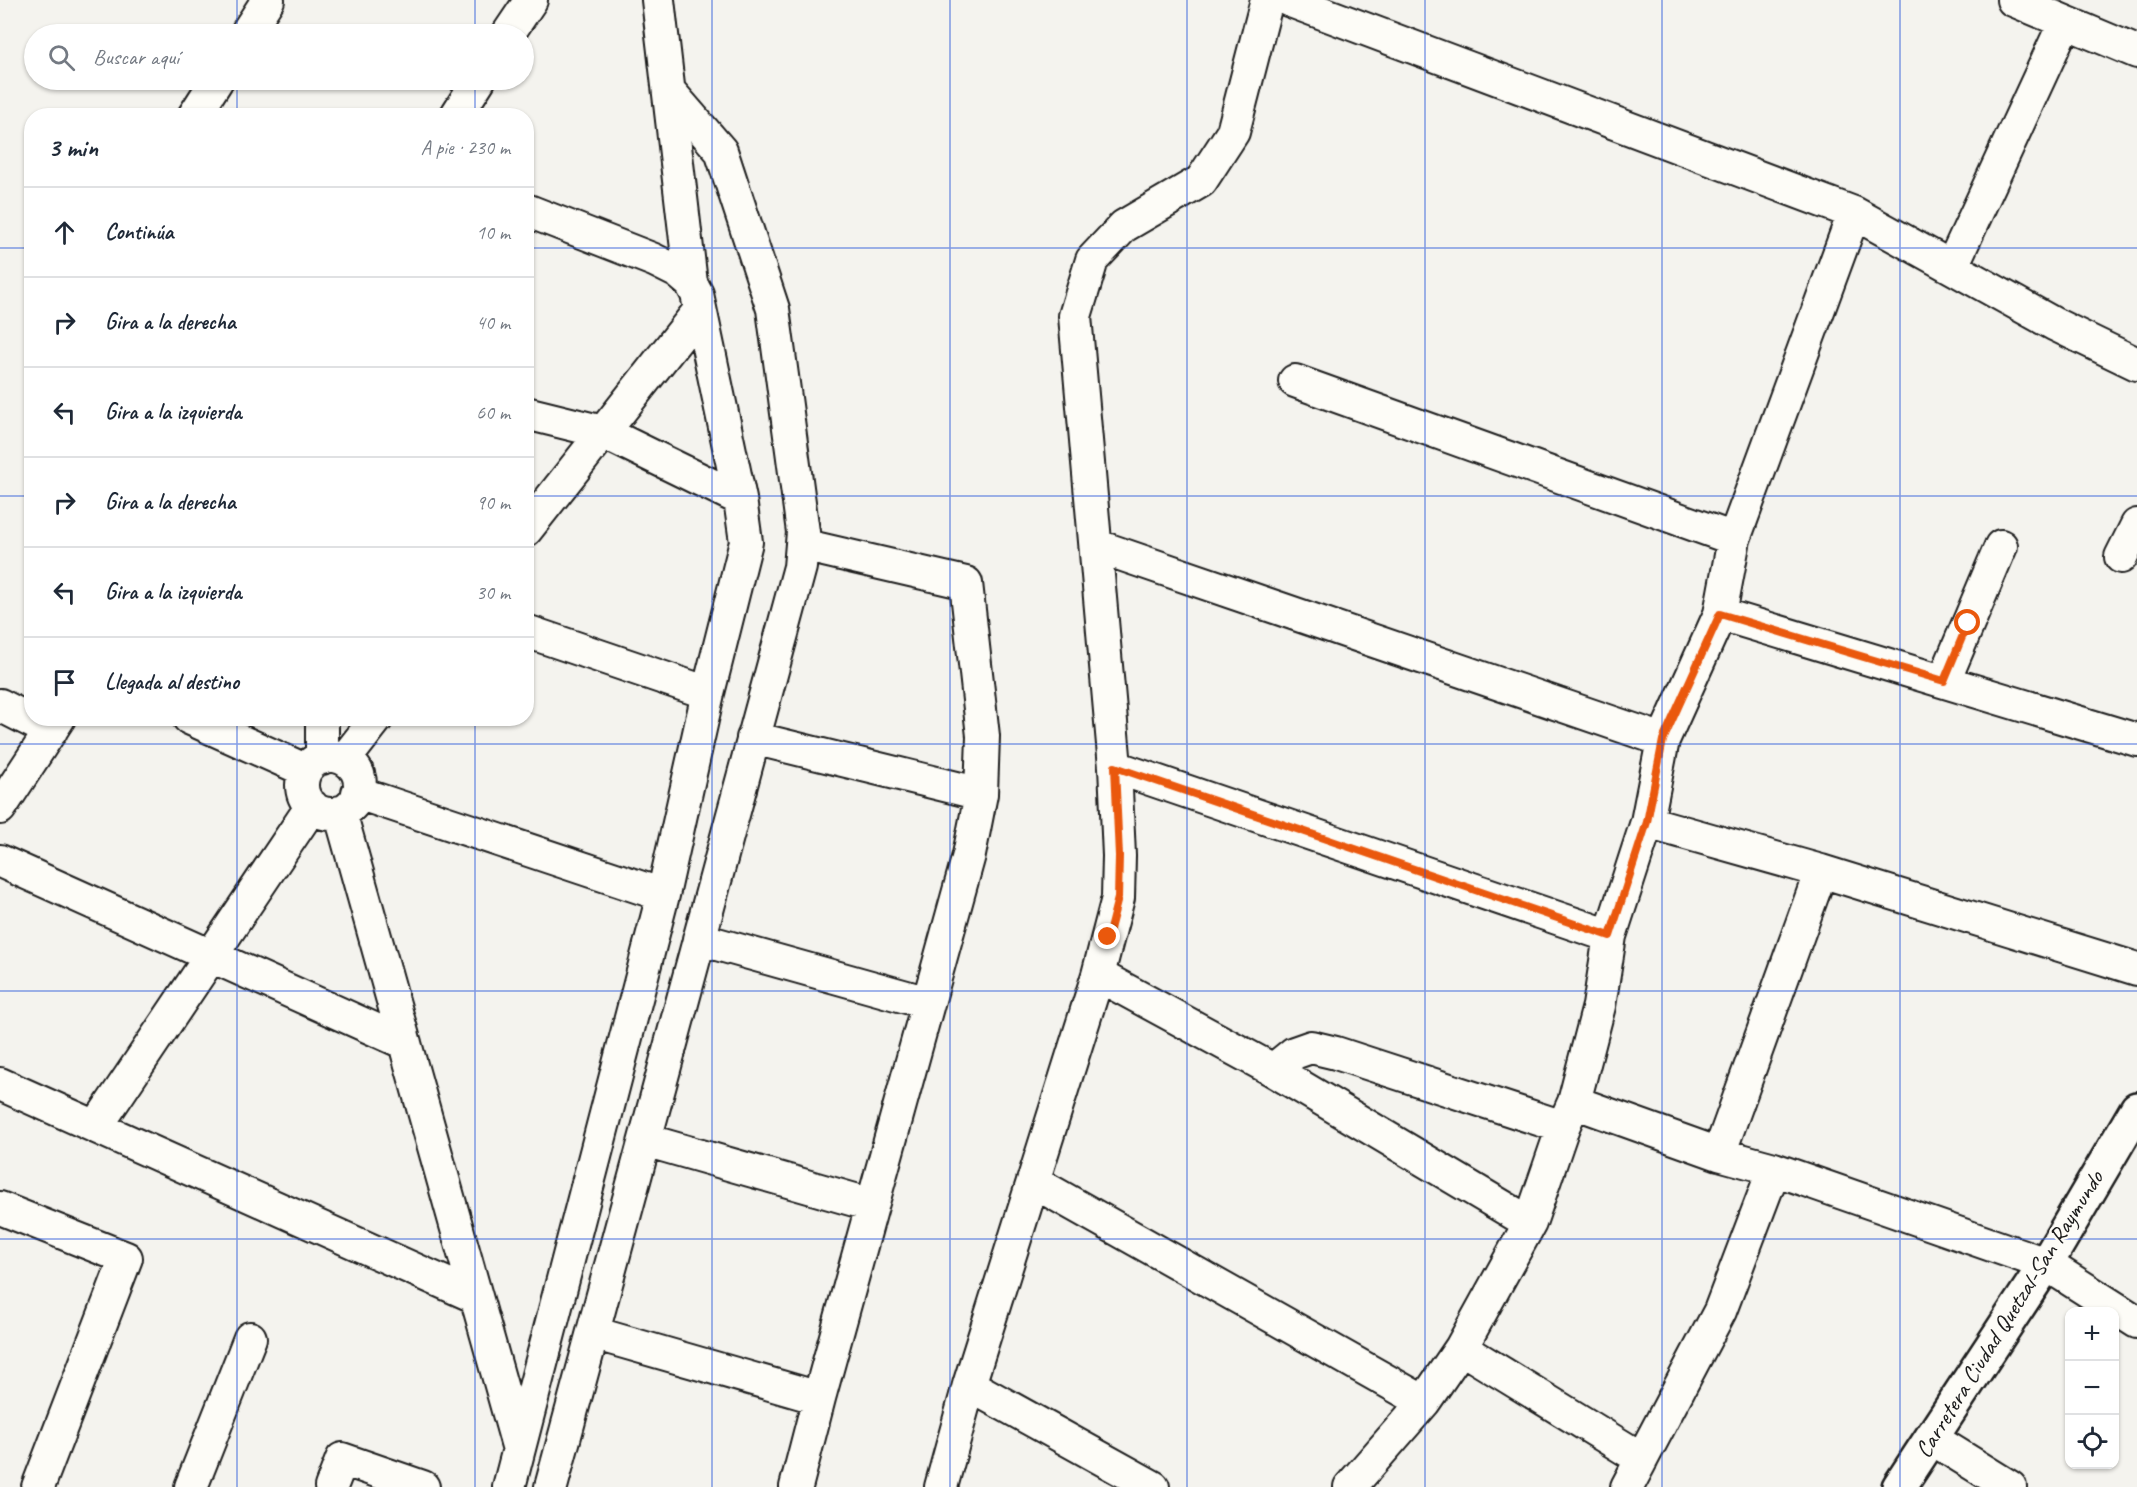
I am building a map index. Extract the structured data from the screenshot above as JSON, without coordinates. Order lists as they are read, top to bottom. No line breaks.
{"streets":{"main road":["Carretera Ciudad Quetzal-San Raymundo"]},"page":{"search":"Buscar aquí","heading":["3 min","A pie · 230 m"],"list":[["Continúa","10 m"],["Gira a la derecha","40 m"],["Gira a la izquierda","60 m"],["Gira a la derecha","90 m"],["Gira a la izquierda","30 m"],"Llegada al destino"],"map_buttons":["+","−"]}}
